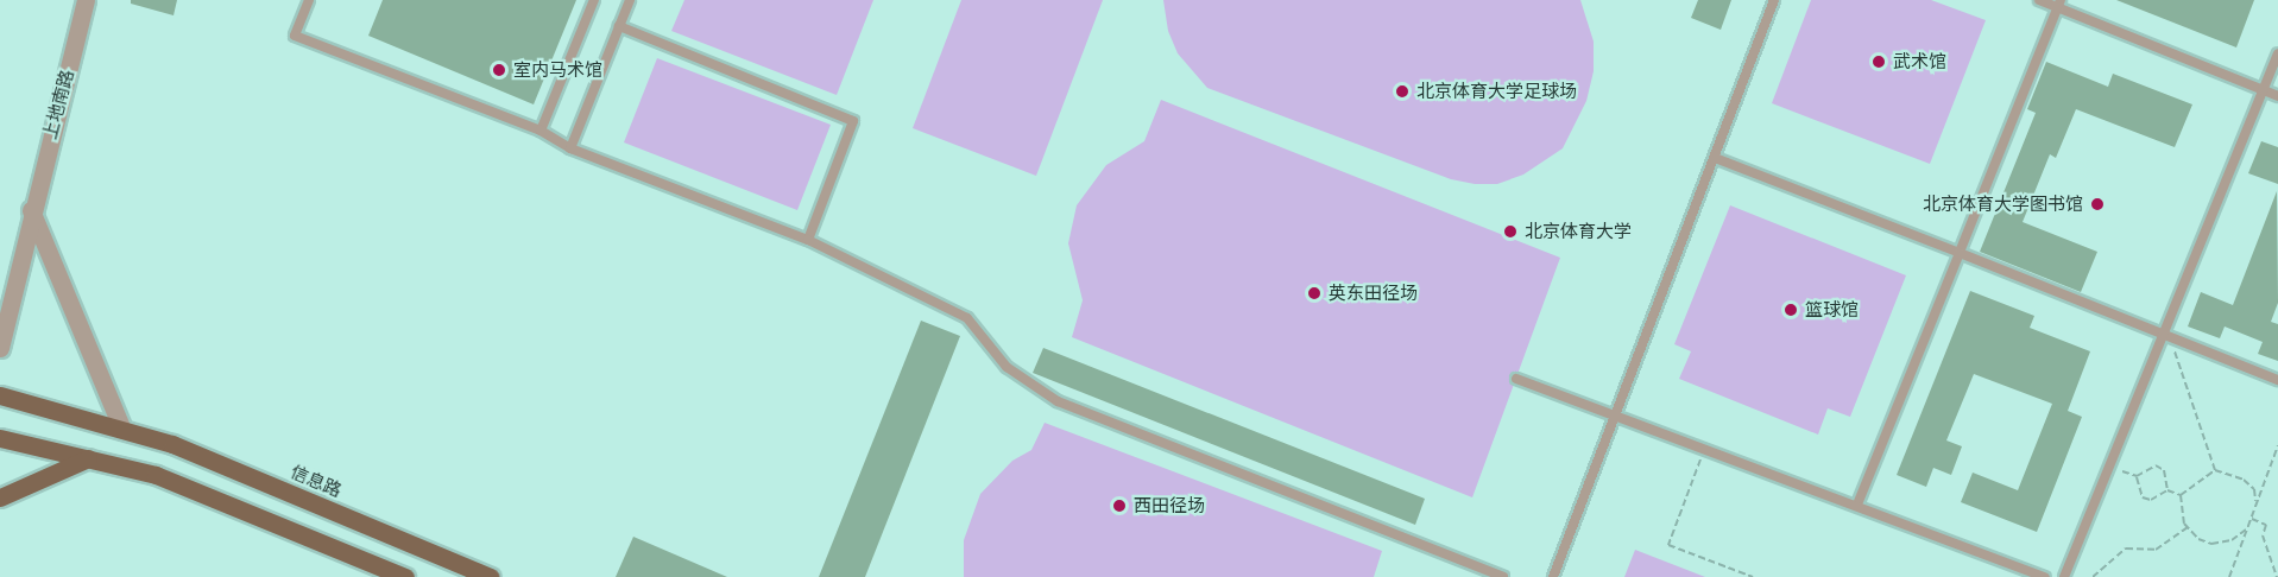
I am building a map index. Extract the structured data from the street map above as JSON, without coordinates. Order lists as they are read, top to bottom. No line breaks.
{"streets":{"main road":["信息路"],"street":["上地南路"]},"places":["武术馆","室内马术馆","北京体育大学足球场","北京体育大学图书馆","北京体育大学","英东田径场","篮球馆","西田径场"]}
